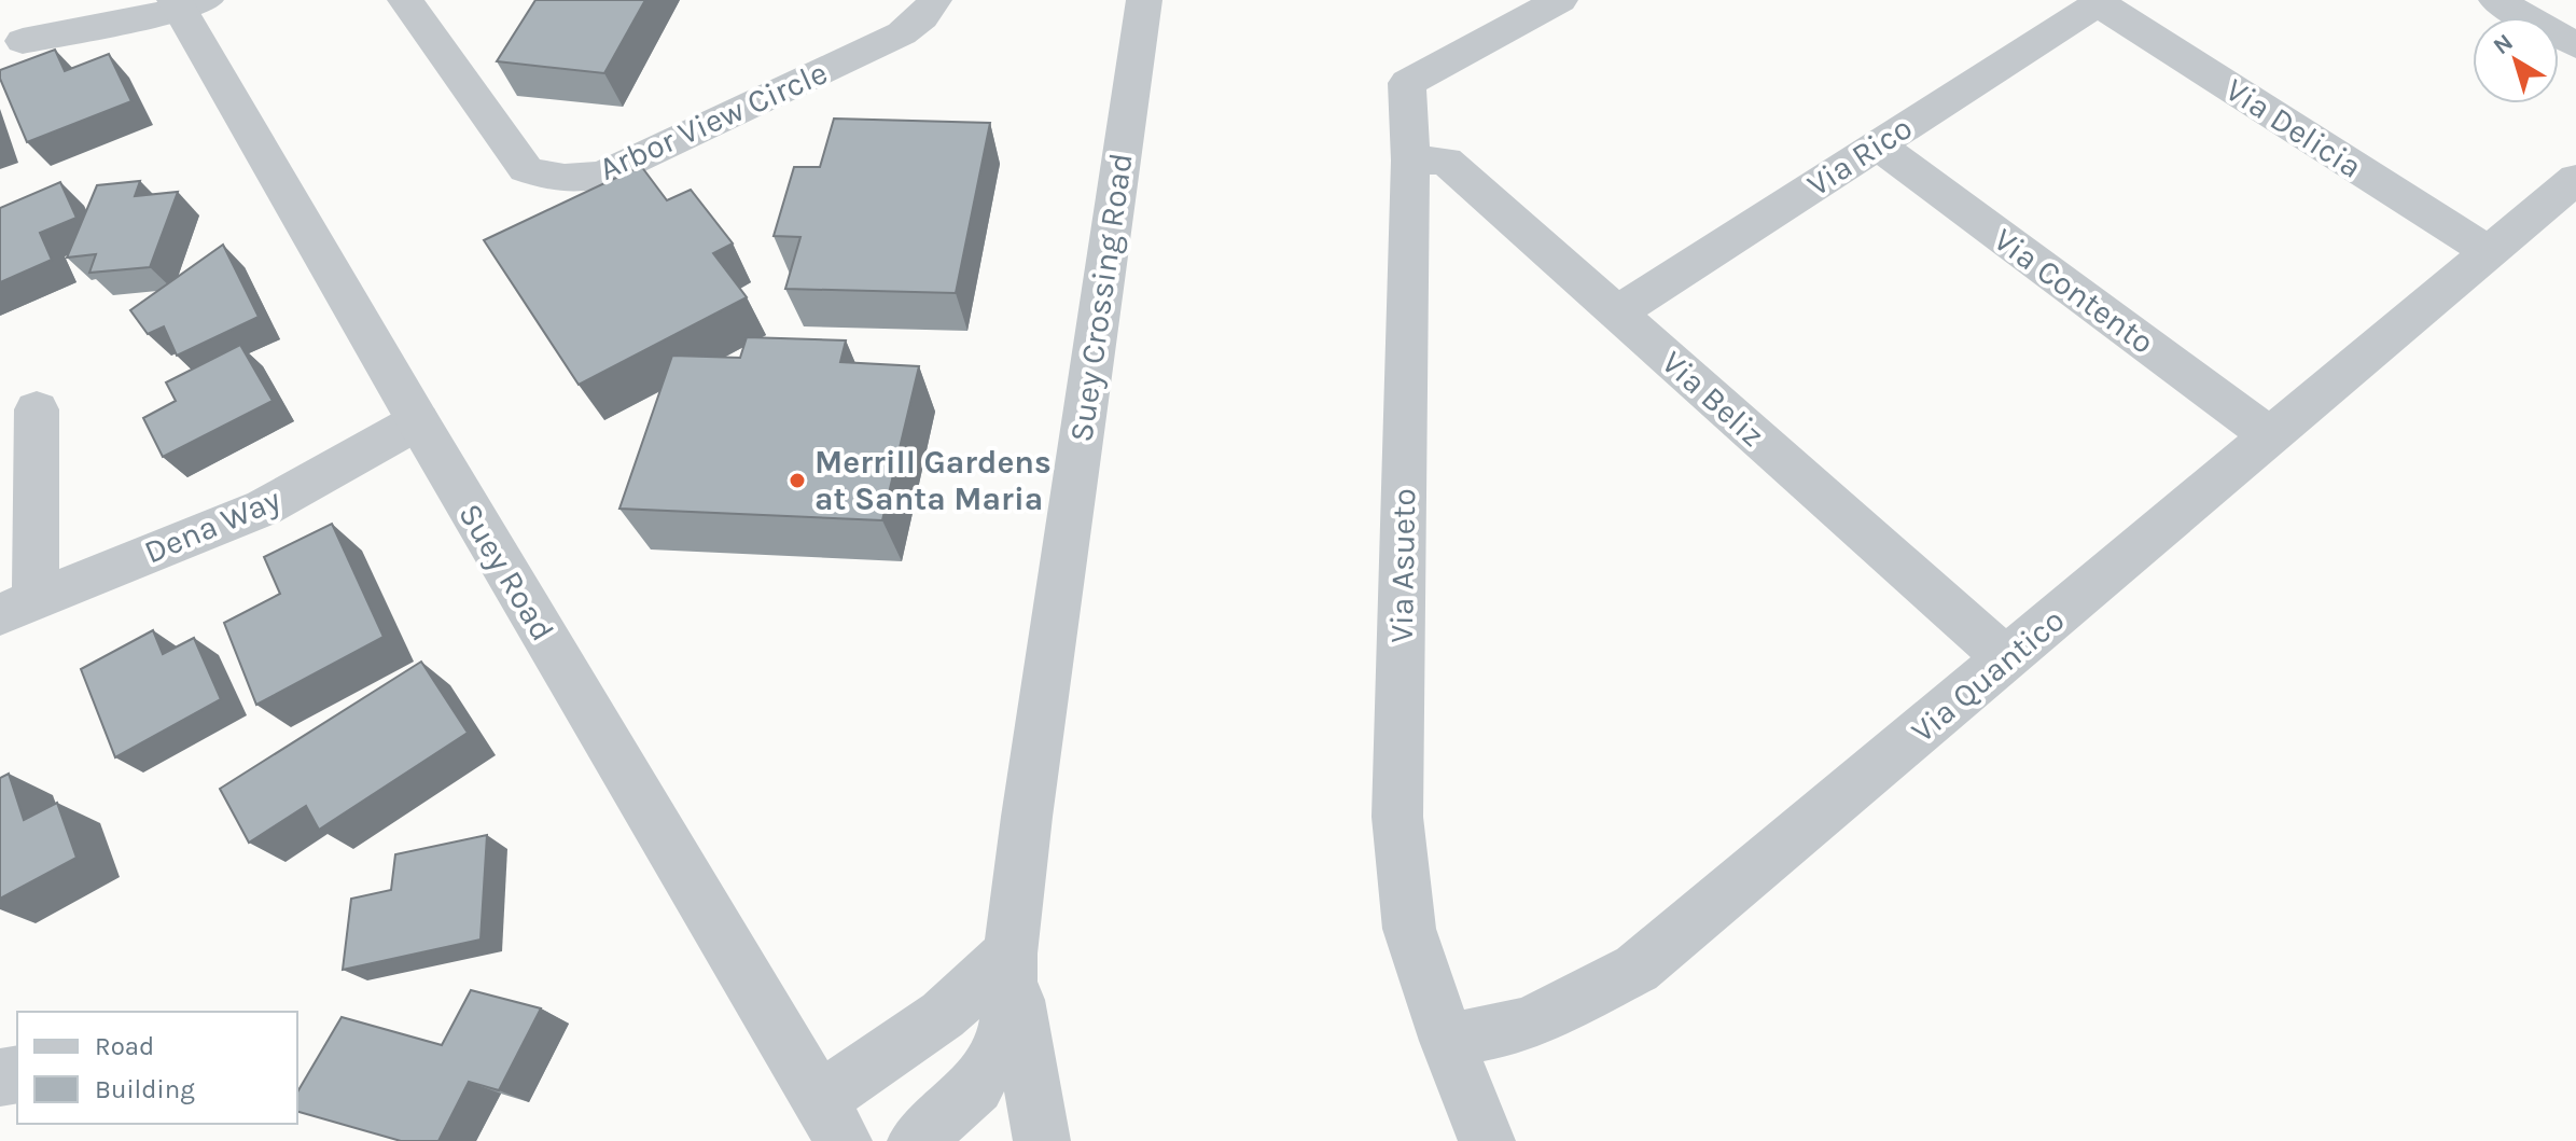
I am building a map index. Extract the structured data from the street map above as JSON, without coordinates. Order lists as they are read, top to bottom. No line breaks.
{"streets":{"street":["Arbor View Circle","Via Delicia","Via Rico","Via Contento","Suey Crossing Road","Via Beliz","Dena Way","Via Asueto","Suey Road","Via Quantico"]},"crossings":[["Via Delicia","Via Rico"],["Via Delicia","Via Quantico"],["Via Rico","Via Contento"],["Via Rico","Via Beliz"],["Via Contento","Via Quantico"],["Via Beliz","Via Asueto"],["Via Beliz","Via Quantico"],["Dena Way","Suey Road"],["Via Asueto","Via Quantico"]],"places":["Merrill Gardens at Santa Maria"],"legend":["Road","Building"],"north":"top left"}
